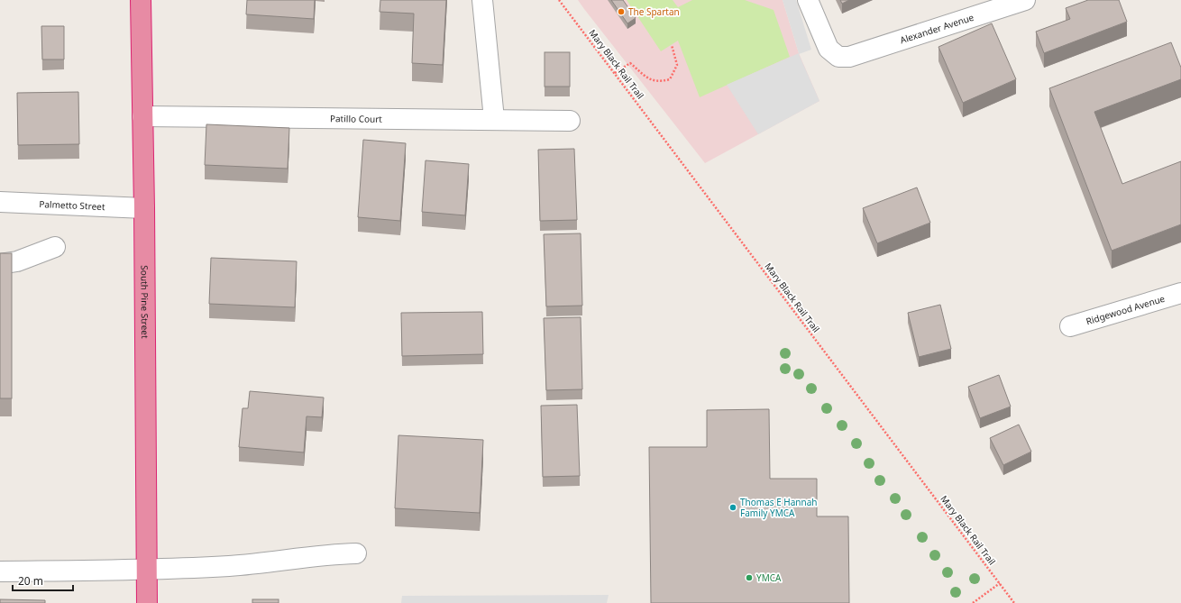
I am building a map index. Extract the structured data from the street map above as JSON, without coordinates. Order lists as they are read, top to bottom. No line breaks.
{"streets":{"highway":["South Pine Street"],"street":["Alexander Avenue","Patillo Court","Palmetto Street","Ridgewood Avenue"],"path":["Mary Black Rail Trail"]},"crossings":[["Patillo Court","South Pine Street"],["Palmetto Street","South Pine Street"]],"places":["The Spartan","Thomas E Hannah Family YMCA","YMCA"],"scale_bar":"20 m"}
